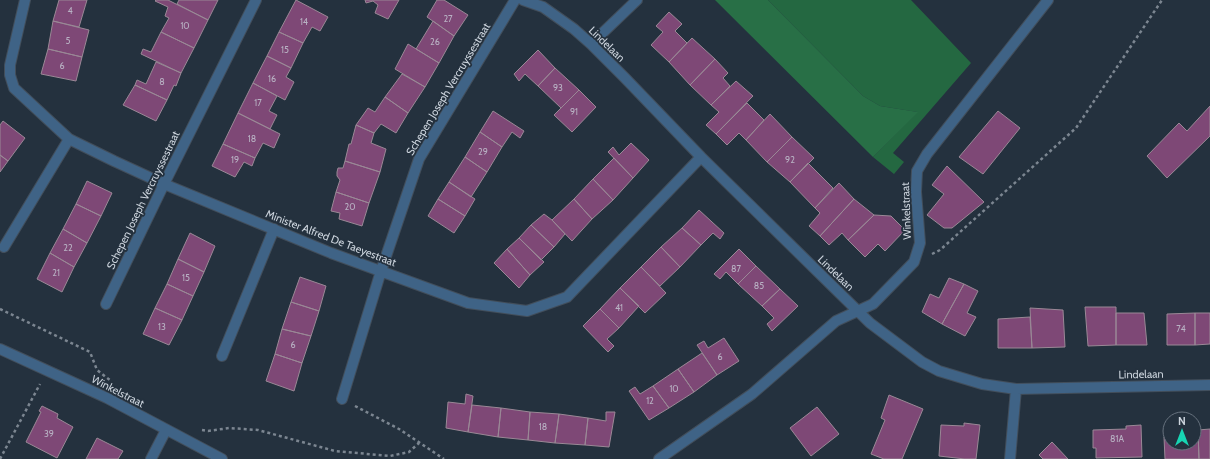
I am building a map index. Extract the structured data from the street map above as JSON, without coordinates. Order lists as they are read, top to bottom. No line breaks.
{"streets":{"street":["Lindelaan","Schepen Joseph Vercruyssestraat","Winkelstraat","Minister Alfred De Taeyestraat"]},"crossings":[["Lindelaan","Winkelstraat"],["Lindelaan","Minister Alfred De Taeyestraat"],["Schepen Joseph Vercruyssestraat","Minister Alfred De Taeyestraat"]],"house_numbers":["4","27","14","10","5","26","15","6","16","8","93","17","91","18","29","19","92","20","22","87","21","15","85","41","13","74","6","6","10","12","18","39","81A"],"north":"top"}
